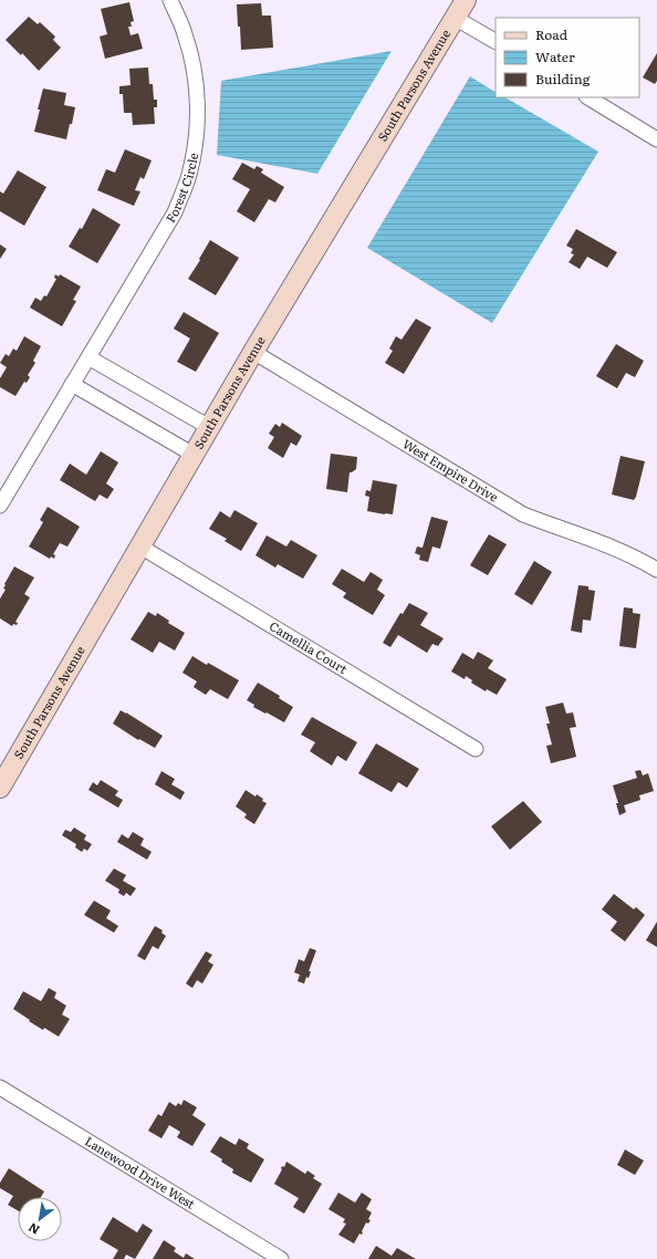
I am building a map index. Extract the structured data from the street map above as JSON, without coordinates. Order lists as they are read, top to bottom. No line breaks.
{"streets":{"main road":["South Parsons Avenue"],"street":["Forest Circle","West Empire Drive","Camellia Court","Lanewood Drive West"]},"crossings":[["South Parsons Avenue","West Empire Drive"],["South Parsons Avenue","Camellia Court"]],"legend":["Road","Water","Building"],"north":"bottom left"}
